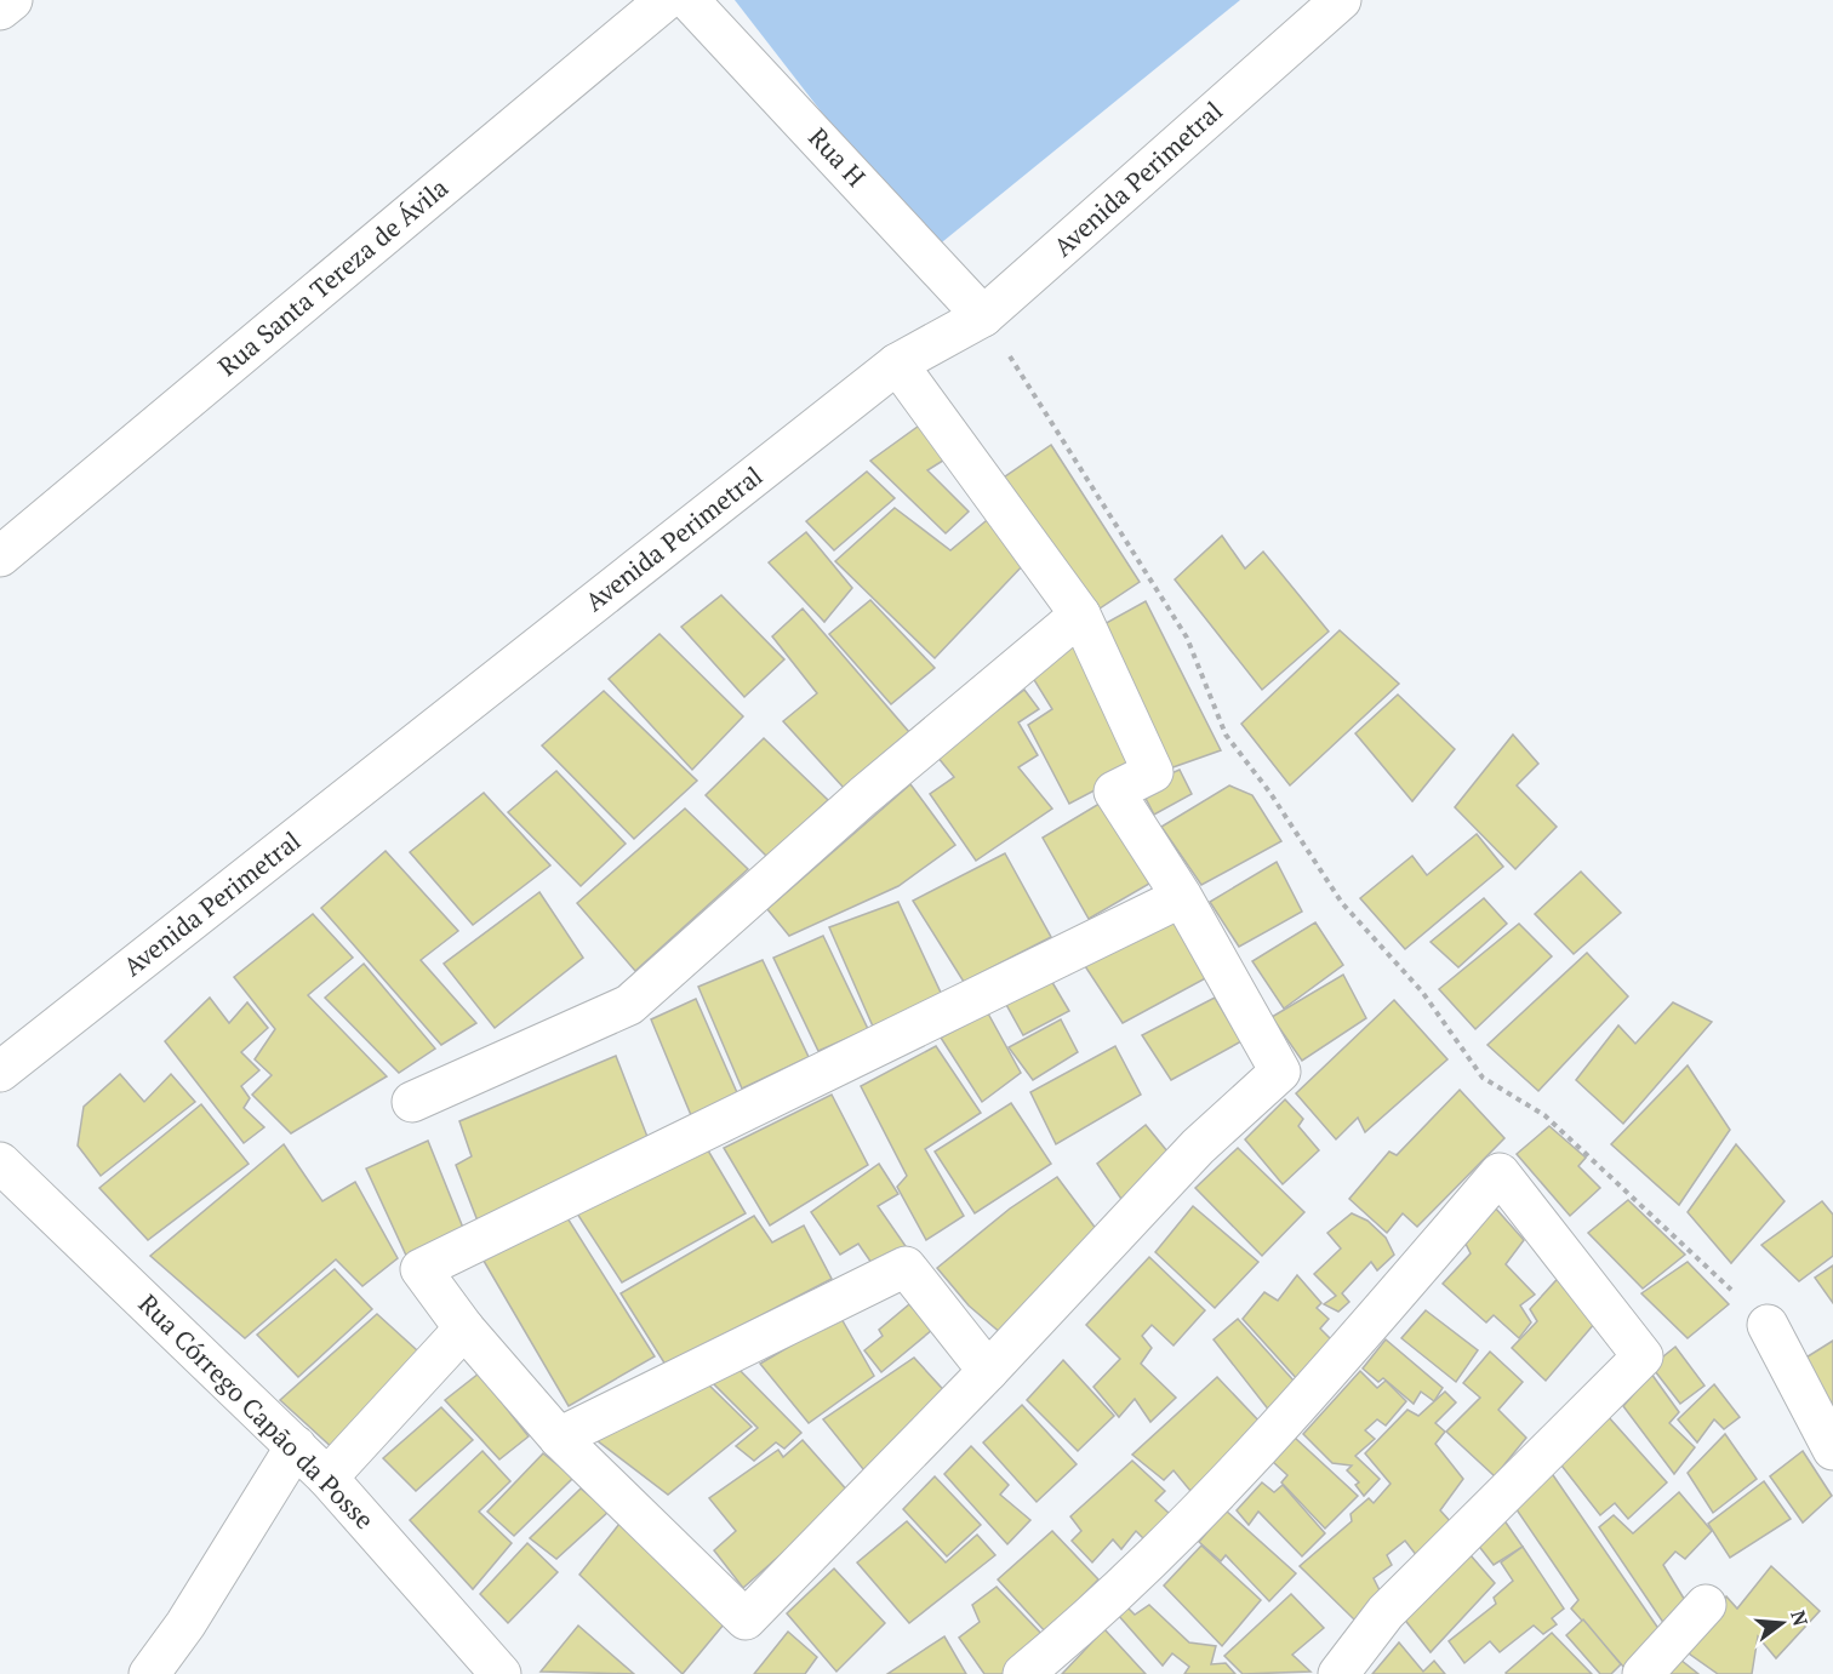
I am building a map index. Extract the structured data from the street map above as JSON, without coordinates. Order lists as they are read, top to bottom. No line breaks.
{"streets":{"street":["Rua H","Avenida Perimetral","Rua Santa Tereza de Ávila","Rua Córrego Capão da Posse"]},"crossings":[["Rua H","Avenida Perimetral"]],"north":"right"}
